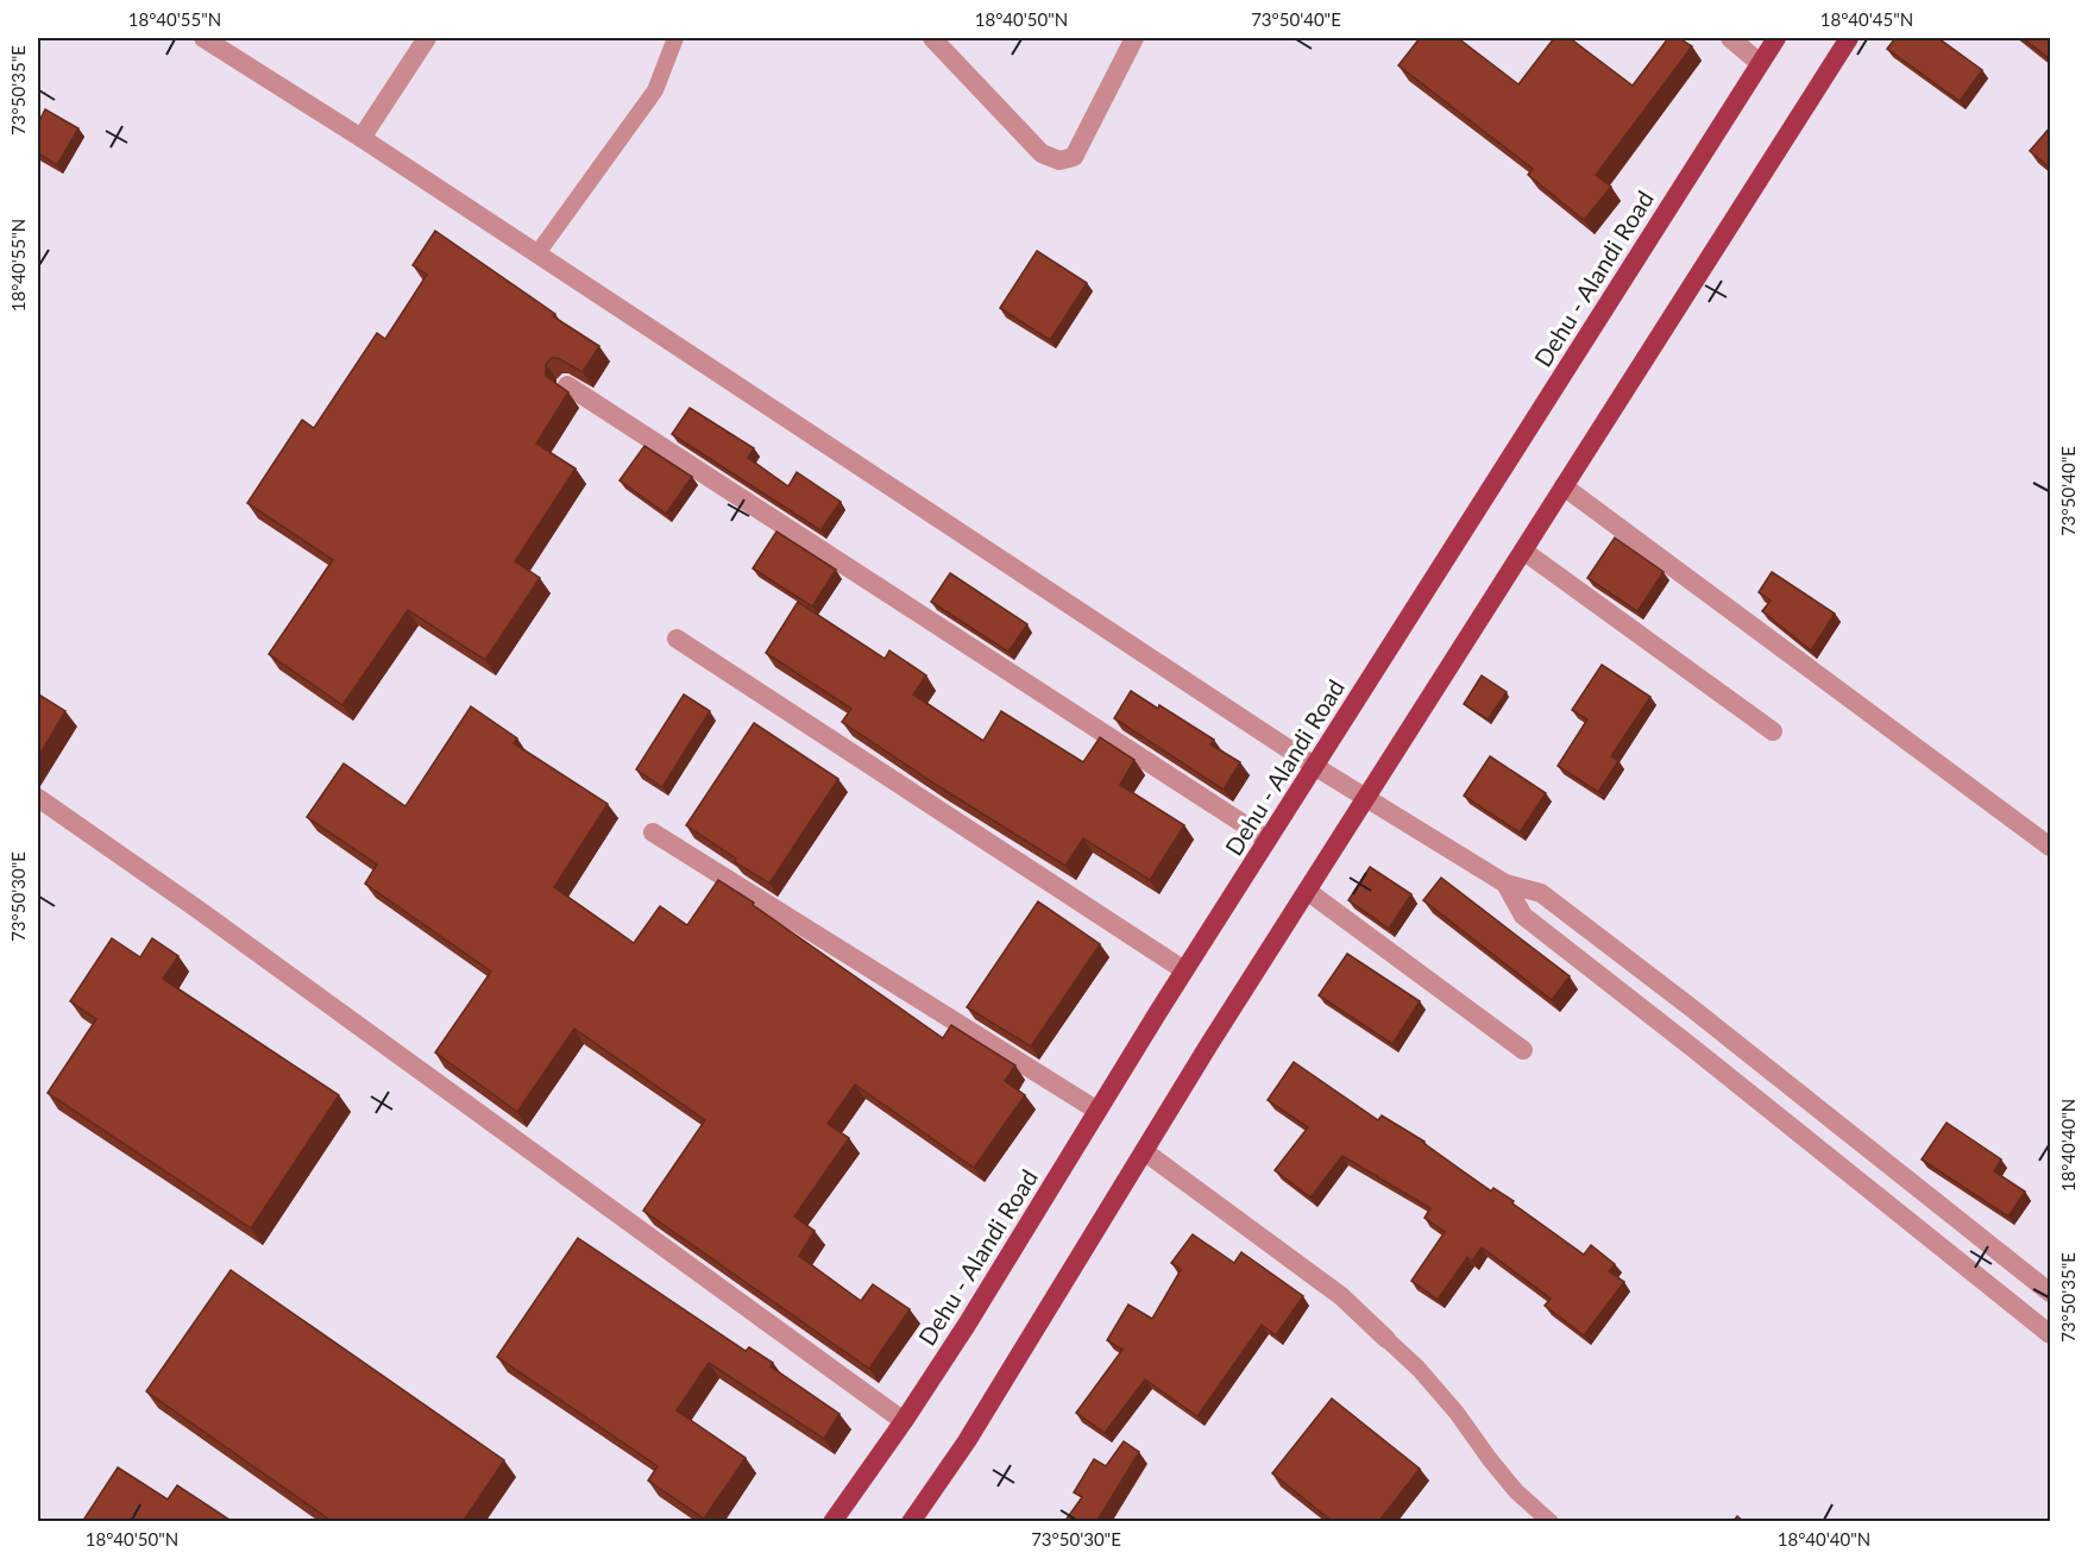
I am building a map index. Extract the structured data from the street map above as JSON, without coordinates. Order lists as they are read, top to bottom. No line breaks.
{"streets":{"main road":["Dehu - Alandi Road"]},"coordinates":["18°40'55\"N","18°40'50\"N","73°50'40\"E","18°40'45\"N","73°50'35\"E","73°50'30\"E","18°40'40\"N"]}
